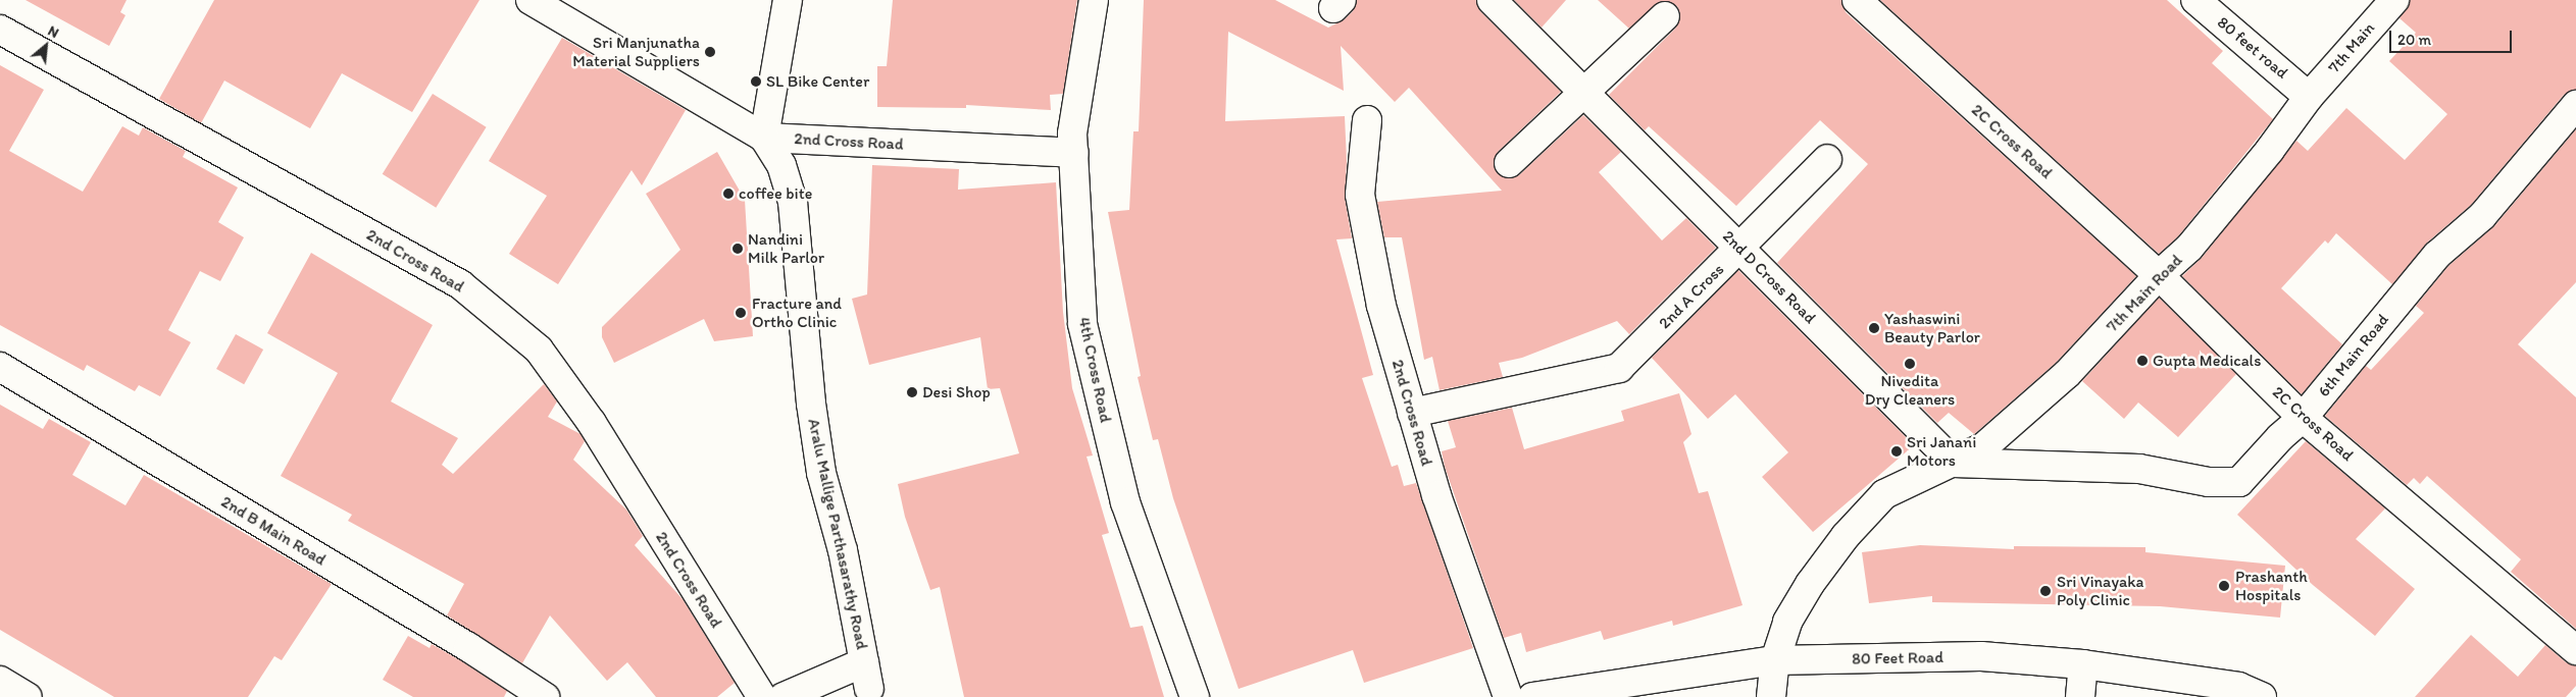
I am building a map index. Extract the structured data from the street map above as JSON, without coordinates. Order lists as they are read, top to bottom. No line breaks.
{"streets":{"street":["80 feet road","7th Main","2nd Cross Road","2C Cross Road","2nd D Cross Road","7th Main Road","2nd A Cross","6th Main Road","4th Cross Road","2nd B Main Road","Aralu Mallige Parthasarathy Road","80 Feet Road"]},"crossings":[["80 feet road","7th Main"],["80 feet road","7th Main Road"],["7th Main","7th Main Road"],["2nd Cross Road","2nd A Cross"],["2nd Cross Road","4th Cross Road"],["2nd Cross Road","Aralu Mallige Parthasarathy Road"],["2C Cross Road","7th Main Road"],["2C Cross Road","6th Main Road"],["2nd D Cross Road","7th Main Road"],["2nd D Cross Road","2nd A Cross"],["2nd D Cross Road","6th Main Road"],["7th Main Road","6th Main Road"],["7th Main Road","80 Feet Road"]],"places":["Sri Manjunatha Material Suppliers","SL Bike Center","coffee bite","Nandini Milk Parlor","Fracture and Ortho Clinic","Yashaswini Beauty Parlor","Gupta Medicals","Nivedita Dry Cleaners","Desi Shop","Sri Janani Motors","Prashanth Hospitals","Sri Vinayaka Poly Clinic"],"scale_bar":"20 m","north":"top right"}
